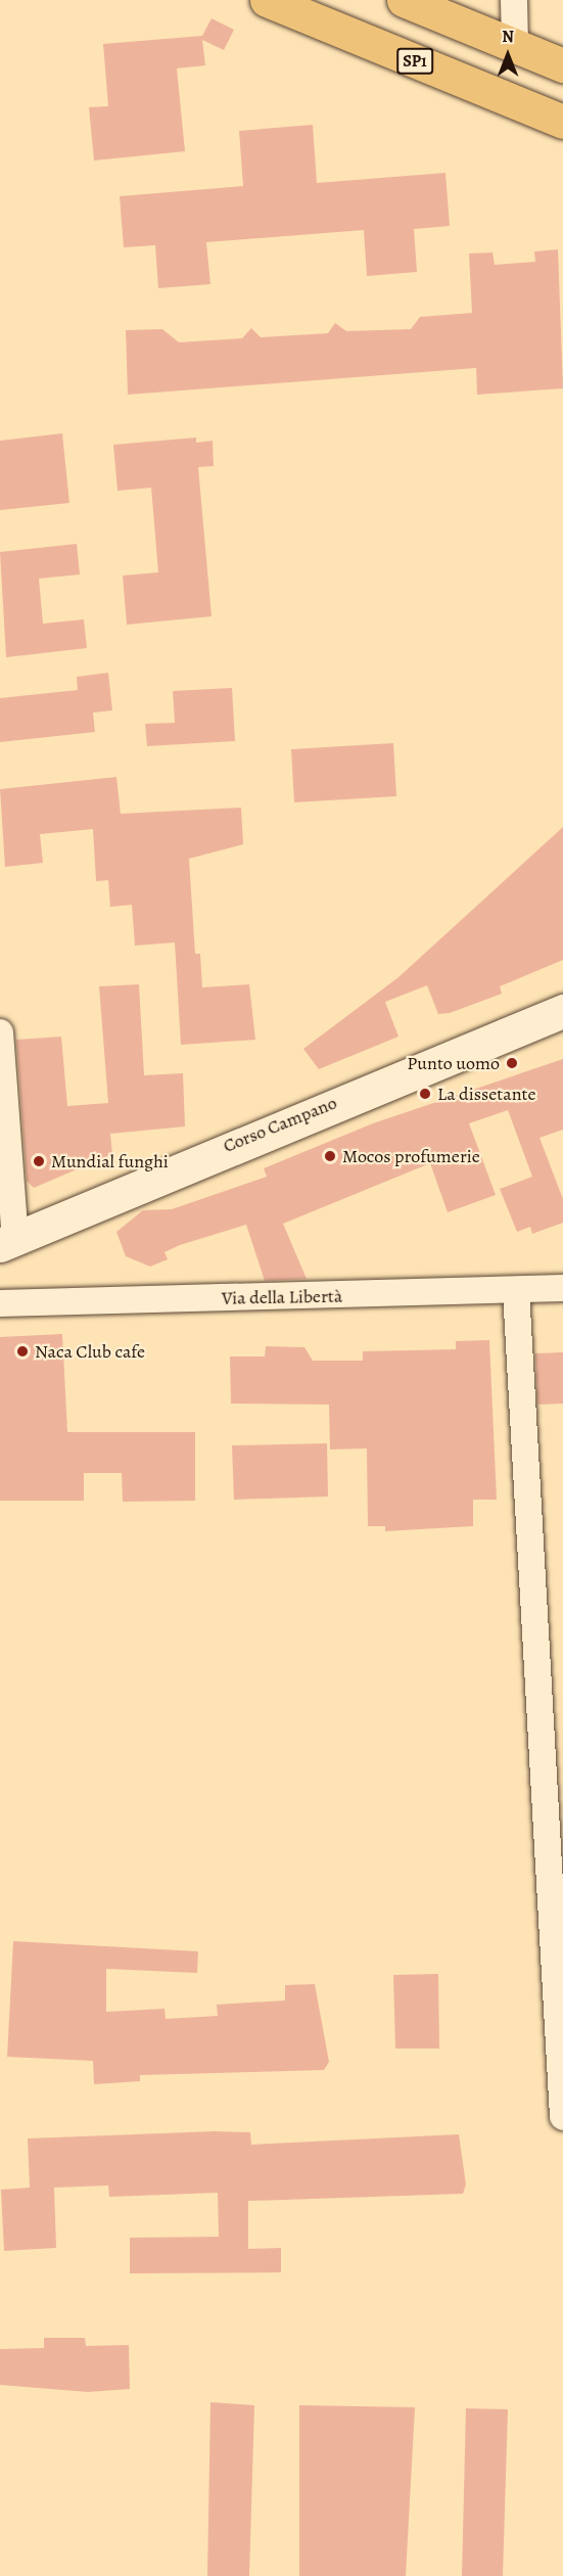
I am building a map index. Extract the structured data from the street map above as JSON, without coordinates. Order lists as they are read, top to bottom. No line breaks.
{"streets":{"main road":["SP1","Corso Campano"],"street":["Via della Libertà"]},"places":["Punto uomo","La dissetante","Mocos profumerie","Mundial funghi","Naca Club cafe"],"north":"top"}
